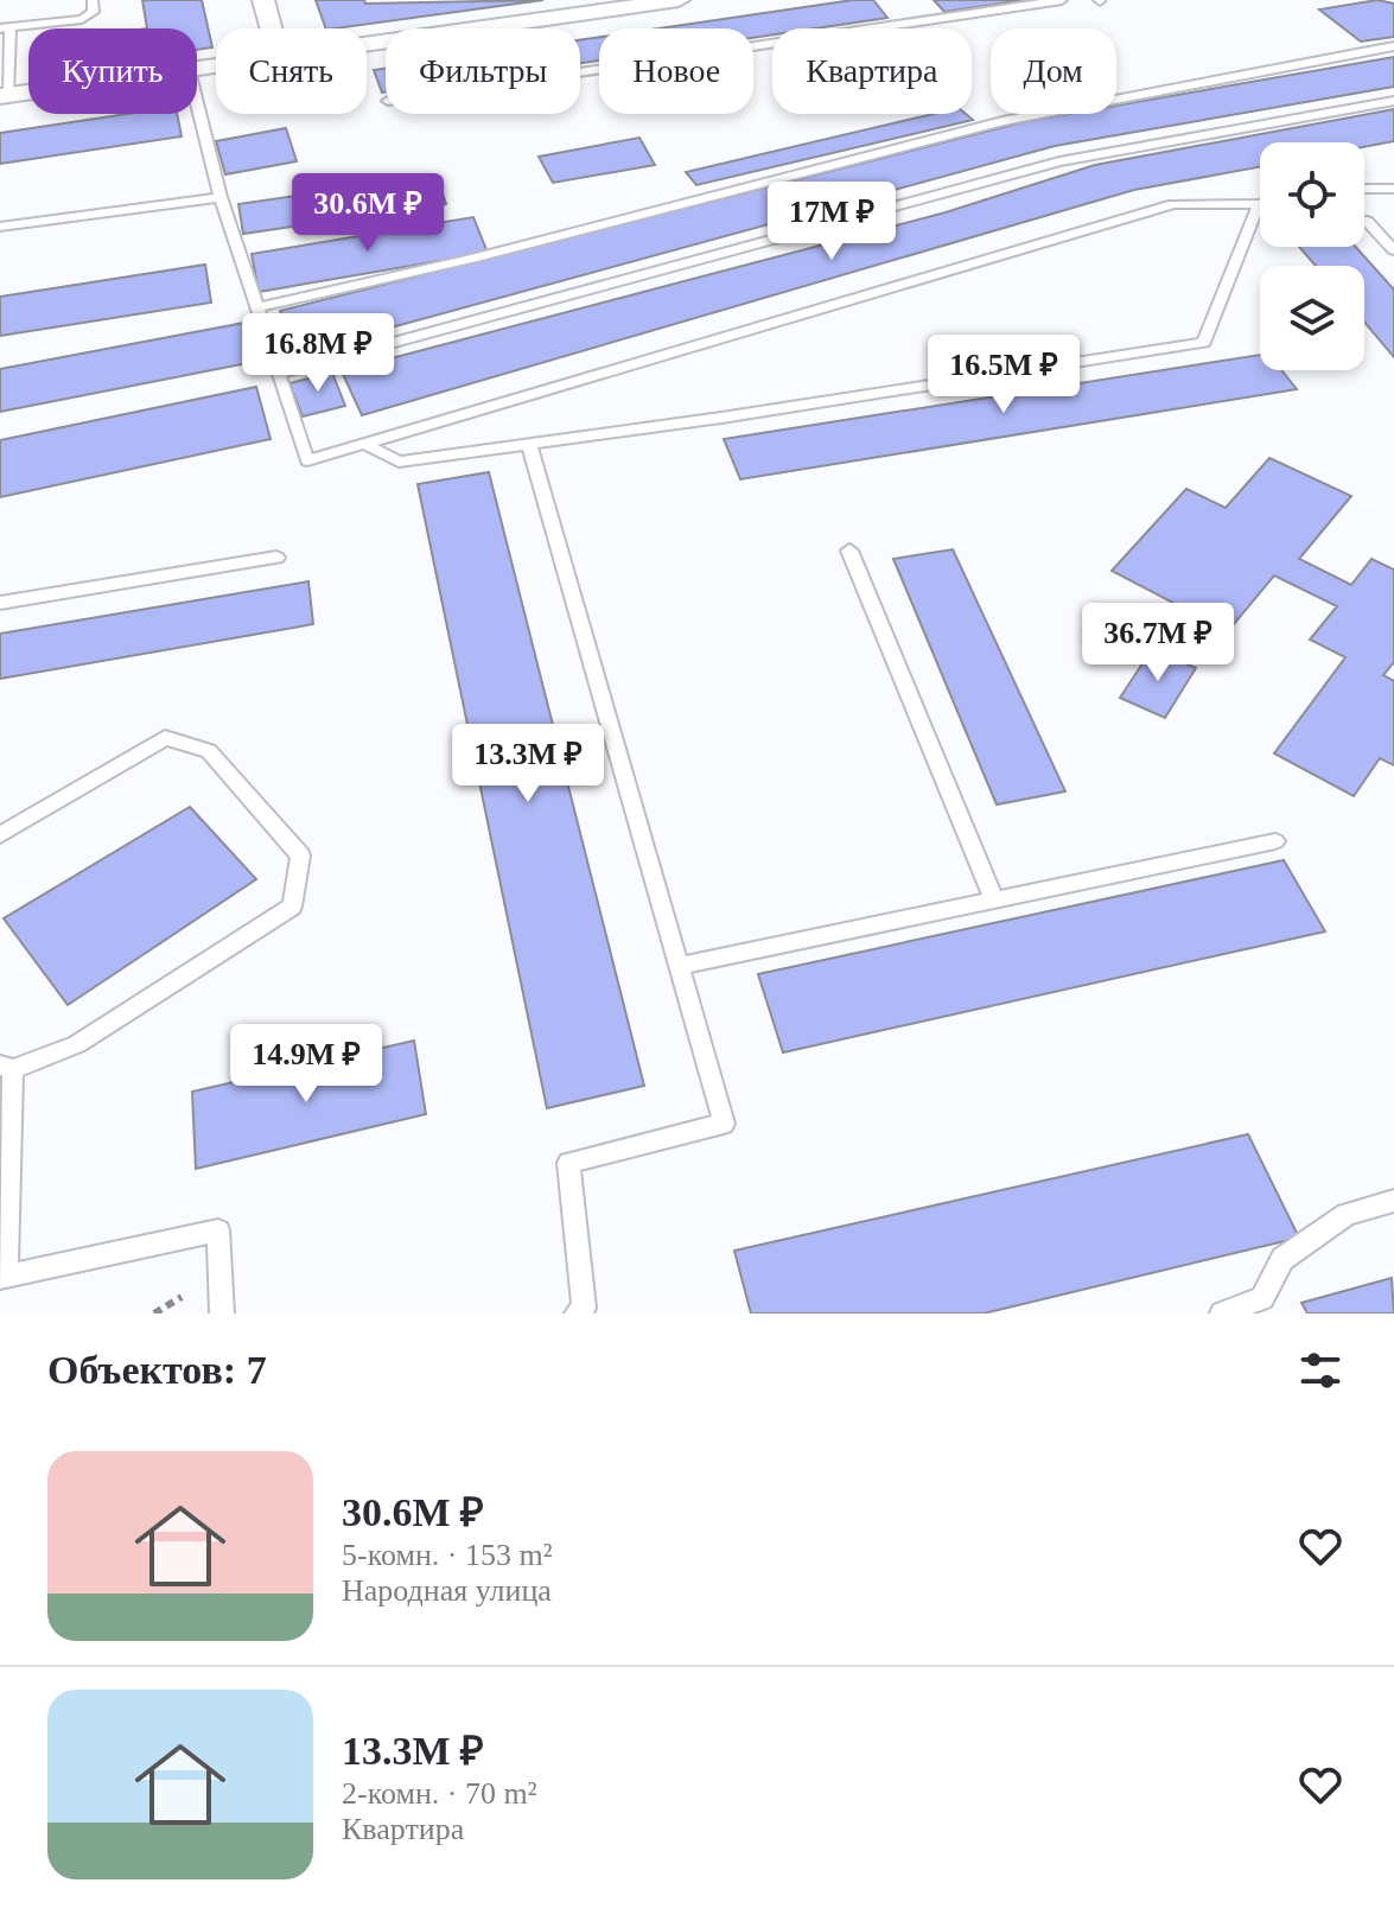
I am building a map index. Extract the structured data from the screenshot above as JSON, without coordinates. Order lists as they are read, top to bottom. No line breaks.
{"page":{"chip":["Купить","Снять","Фильтры","Новое","Квартира","Дом"],"price":["30.6M ₽","17M ₽","16.8M ₽","16.5M ₽","36.7M ₽","13.3M ₽","14.9M ₽"],"heading":"Объектов: 7","list":[{"name":"30.6M ₽","note":"5-комн. · 153 m² · Народная улица"},{"name":"13.3M ₽","note":"2-комн. · 70 m² · Квартира"}]}}
